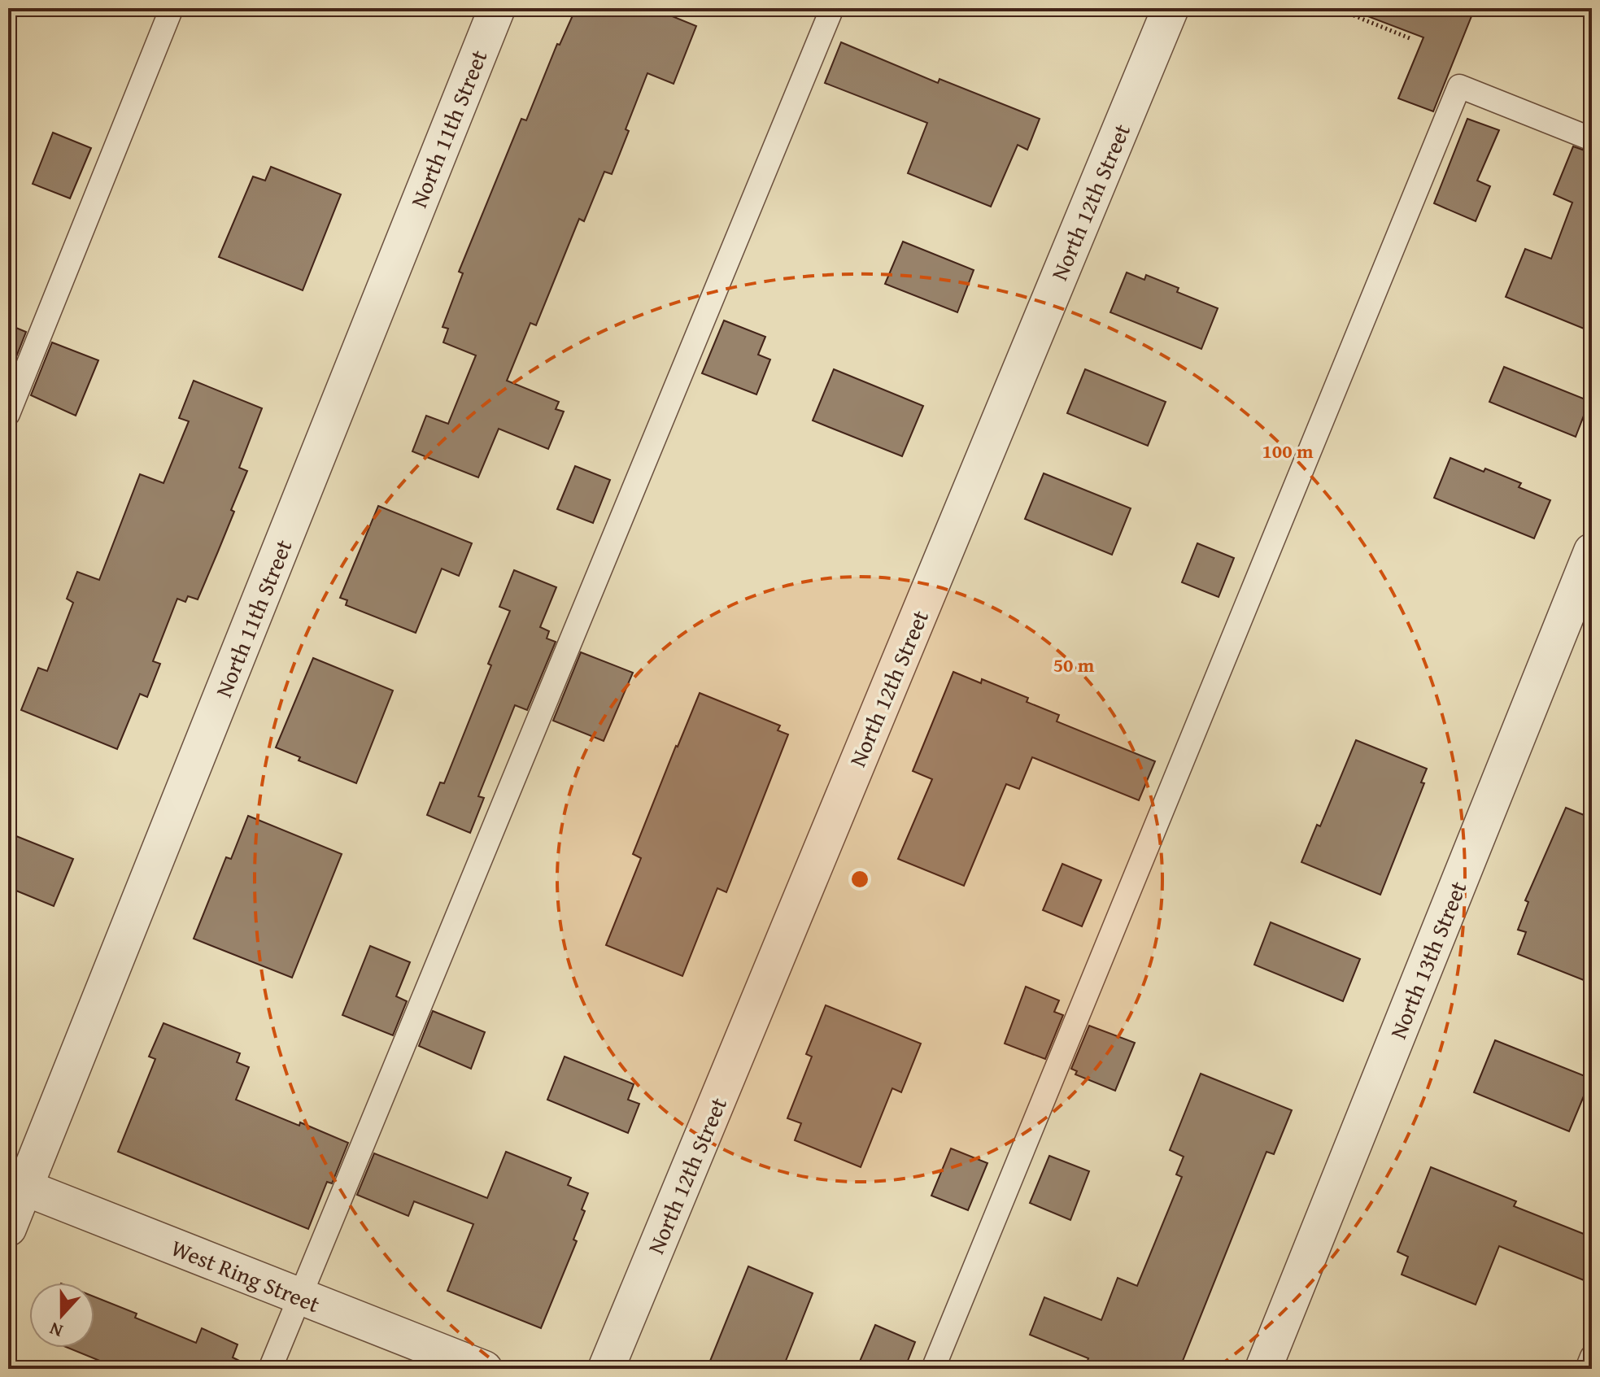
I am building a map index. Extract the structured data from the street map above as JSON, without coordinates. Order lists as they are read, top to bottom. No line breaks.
{"streets":{"street":["North 11th Street","North 12th Street","North 13th Street","West Ring Street"]},"crossings":[["North 11th Street","West Ring Street"]],"north":"bottom","rings":["100 m","50 m"]}
